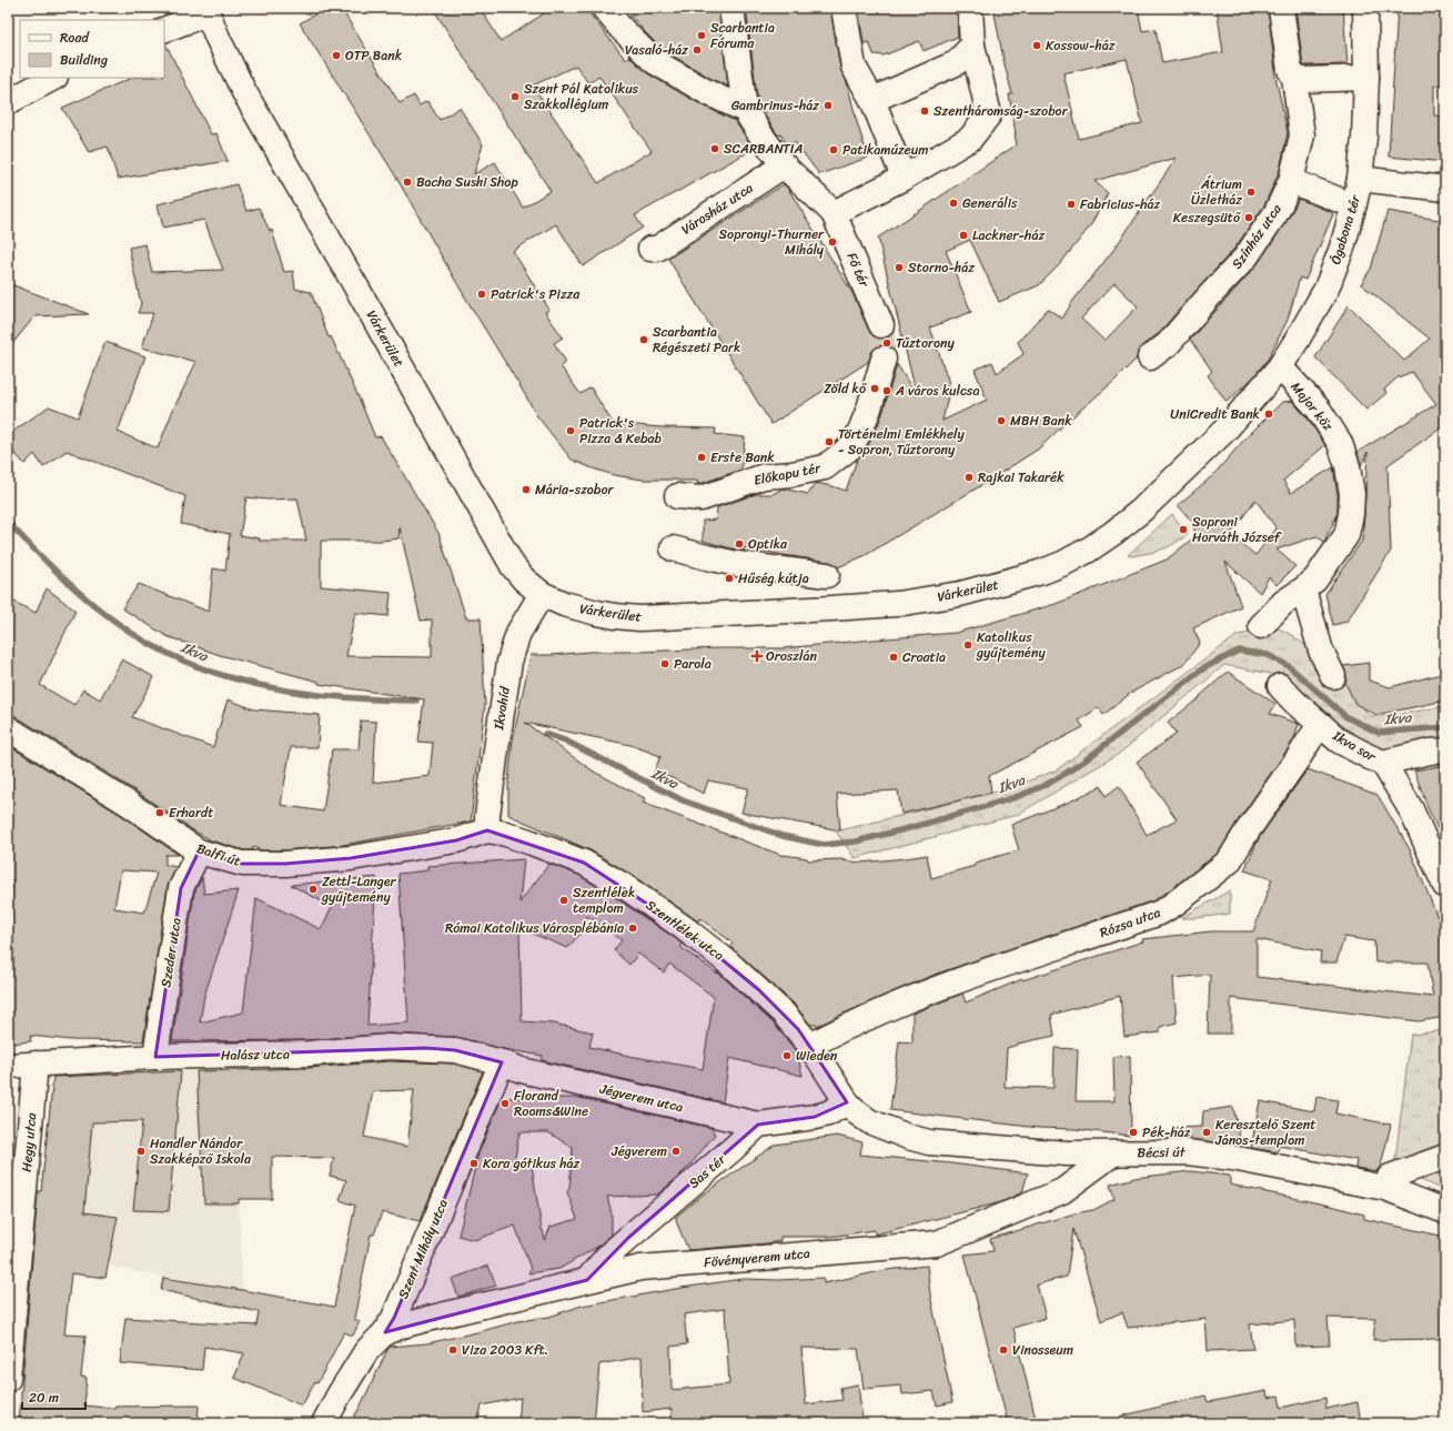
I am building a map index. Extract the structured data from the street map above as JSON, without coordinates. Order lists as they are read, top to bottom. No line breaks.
{"streets":{"street":["Városház utca","Ógabona tér","Színház utca","Fő tér","Várkerület","Major köz","Előkapu tér","Ikvahíd","Ikva sor","Balfi út","Rózsa utca","Szentlélek utca","Szeder utca","Halász utca","Jégverem utca","Hegy utca","Bécsi út","Sas tér","Szent Mihály utca","Fövényverem utca"]},"crossings":[["Városház utca","Fő tér"],["Ógabona tér","Színház utca"],["Ógabona tér","Várkerület"],["Ógabona tér","Major köz"],["Várkerület","Major köz"],["Várkerület","Ikvahíd"],["Ikvahíd","Balfi út"],["Ikvahíd","Szentlélek utca"],["Ikva sor","Rózsa utca"],["Balfi út","Szentlélek utca"],["Balfi út","Szeder utca"],["Rózsa utca","Szentlélek utca"],["Szeder utca","Halász utca"],["Halász utca","Jégverem utca"],["Halász utca","Hegy utca"],["Halász utca","Szent Mihály utca"],["Jégverem utca","Sas tér"],["Jégverem utca","Szent Mihály utca"],["Bécsi út","Fövényverem utca"],["Sas tér","Fövényverem utca"],["Szent Mihály utca","Fövényverem utca"]],"water":["Ikva"],"places":{"other":["Scarbantia Fóruma","Kossow-ház","Vasaló-ház","OTP Bank","Szent Pál Katolikus Szakkollégium","Gambrinus-ház","Szentháromság-szobor","SCARBANTIA","Patikamúzeum","Bacha Sushi Shop","Átrium Üzletház","Generális","Fabricius-ház","Keszegsütő","Lackner-ház","Sopronyi-Thurner Mihály","Storno-ház","Patrick's Pizza","Scarbantia Régészeti Park","Tűztorony","Zöld kő","A város kulcsa","UniCredit Bank","MBH Bank","Patrick's Pizza & Kebab","Történelmi Emlékhely - Sopron, Tűztorony","Erste Bank","Rajkai Takarék","Mária-szobor","Soproni Horváth József","Optika","Hűség kútja","Katolikus gyűjtemény","Croatia","Parola","Erhardt","Zettl-Langer gyűjtemény","Szentlélek templom","Római Katolikus Városplébánia","Wieden","Florand Rooms&Wine","Pék-ház","Keresztelő Szent János-templom","Handler Nándor Szakképző Iskola","Jégverem","Kora gótikus ház","Viza 2003 Kft.","Vinosseum"],"health":["Oroszlán"]},"legend":["Road","Building"],"scale_bar":"20 m"}
